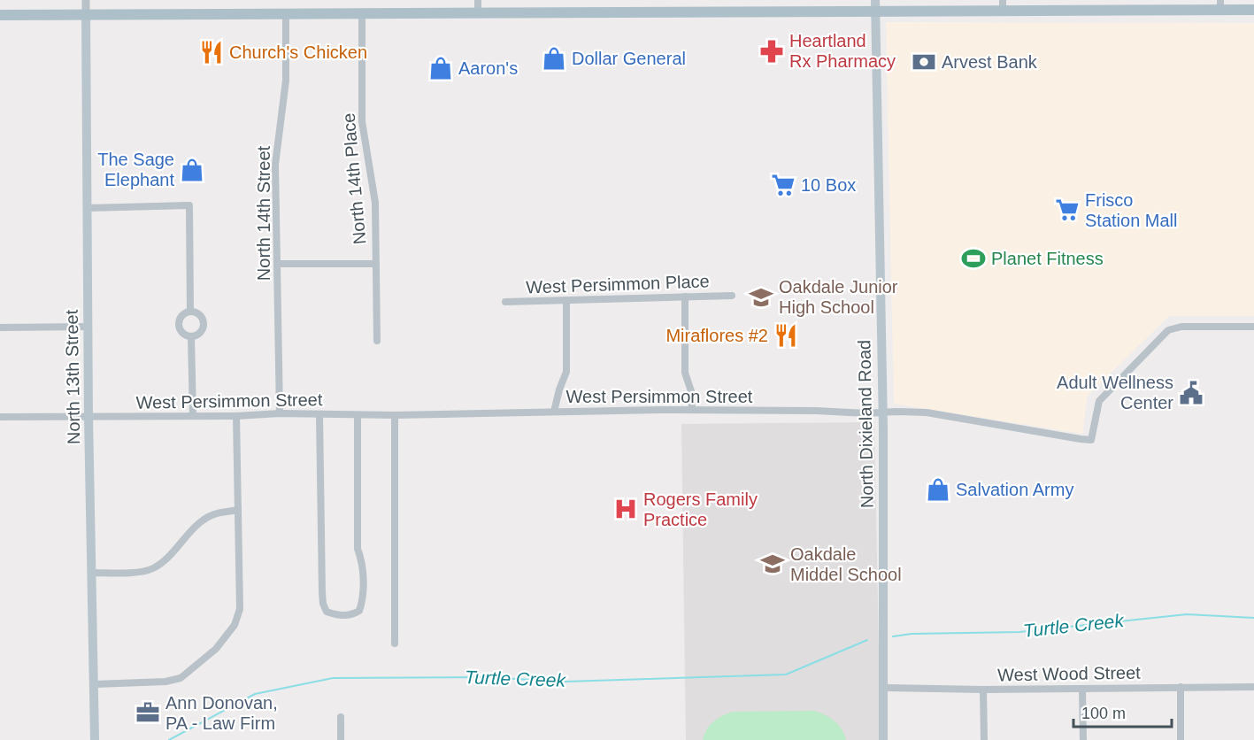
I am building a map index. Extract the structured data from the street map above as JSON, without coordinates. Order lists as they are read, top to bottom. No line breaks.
{"streets":{"main road":["North 13th Street","North Dixieland Road"],"street":["North 14th Place","North 14th Street","West Persimmon Place","West Persimmon Street","West Wood Street"]},"crossings":[["North 14th Street","West Persimmon Street"],["North 13th Street","West Persimmon Street"],["West Persimmon Street","North Dixieland Road"],["North Dixieland Road","West Wood Street"]],"water":["Turtle Creek"],"places":{"pharmacy":["Heartland Rx Pharmacy"],"restaurant":["Church's Chicken","Miraflores #2"],"shop":["Dollar General","Aaron's","The Sage Elephant","Salvation Army"],"bank":["Arvest Bank"],"supermarket":["10 Box","Frisco Station Mall"],"sports":["Planet Fitness"],"school or university":["Oakdale Junior High School","Oakdale Middel School"],"public building":["Adult Wellness Center"],"hospital":["Rogers Family Practice"],"office":["Ann Donovan, PA - Law Firm"]},"scale_bar":"100 m"}
